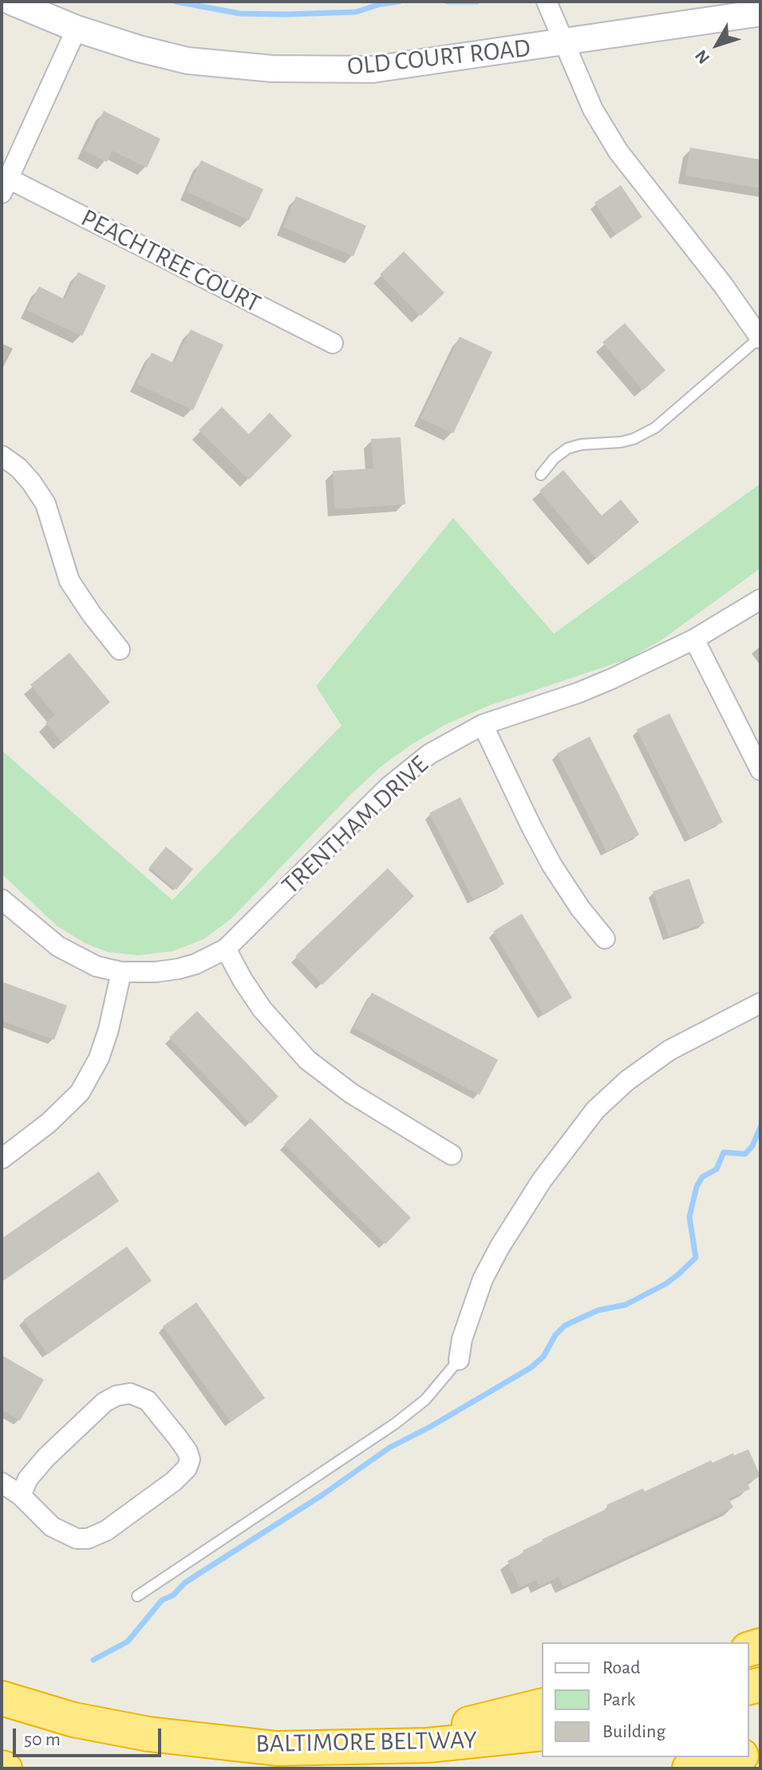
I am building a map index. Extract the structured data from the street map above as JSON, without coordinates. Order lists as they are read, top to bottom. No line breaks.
{"streets":{"highway":["BALTIMORE BELTWAY"],"main road":["OLD COURT ROAD"],"street":["PEACHTREE COURT","TRENTHAM DRIVE"]},"legend":["Road","Park","Building"],"scale_bar":"50 m","north":"bottom left"}
